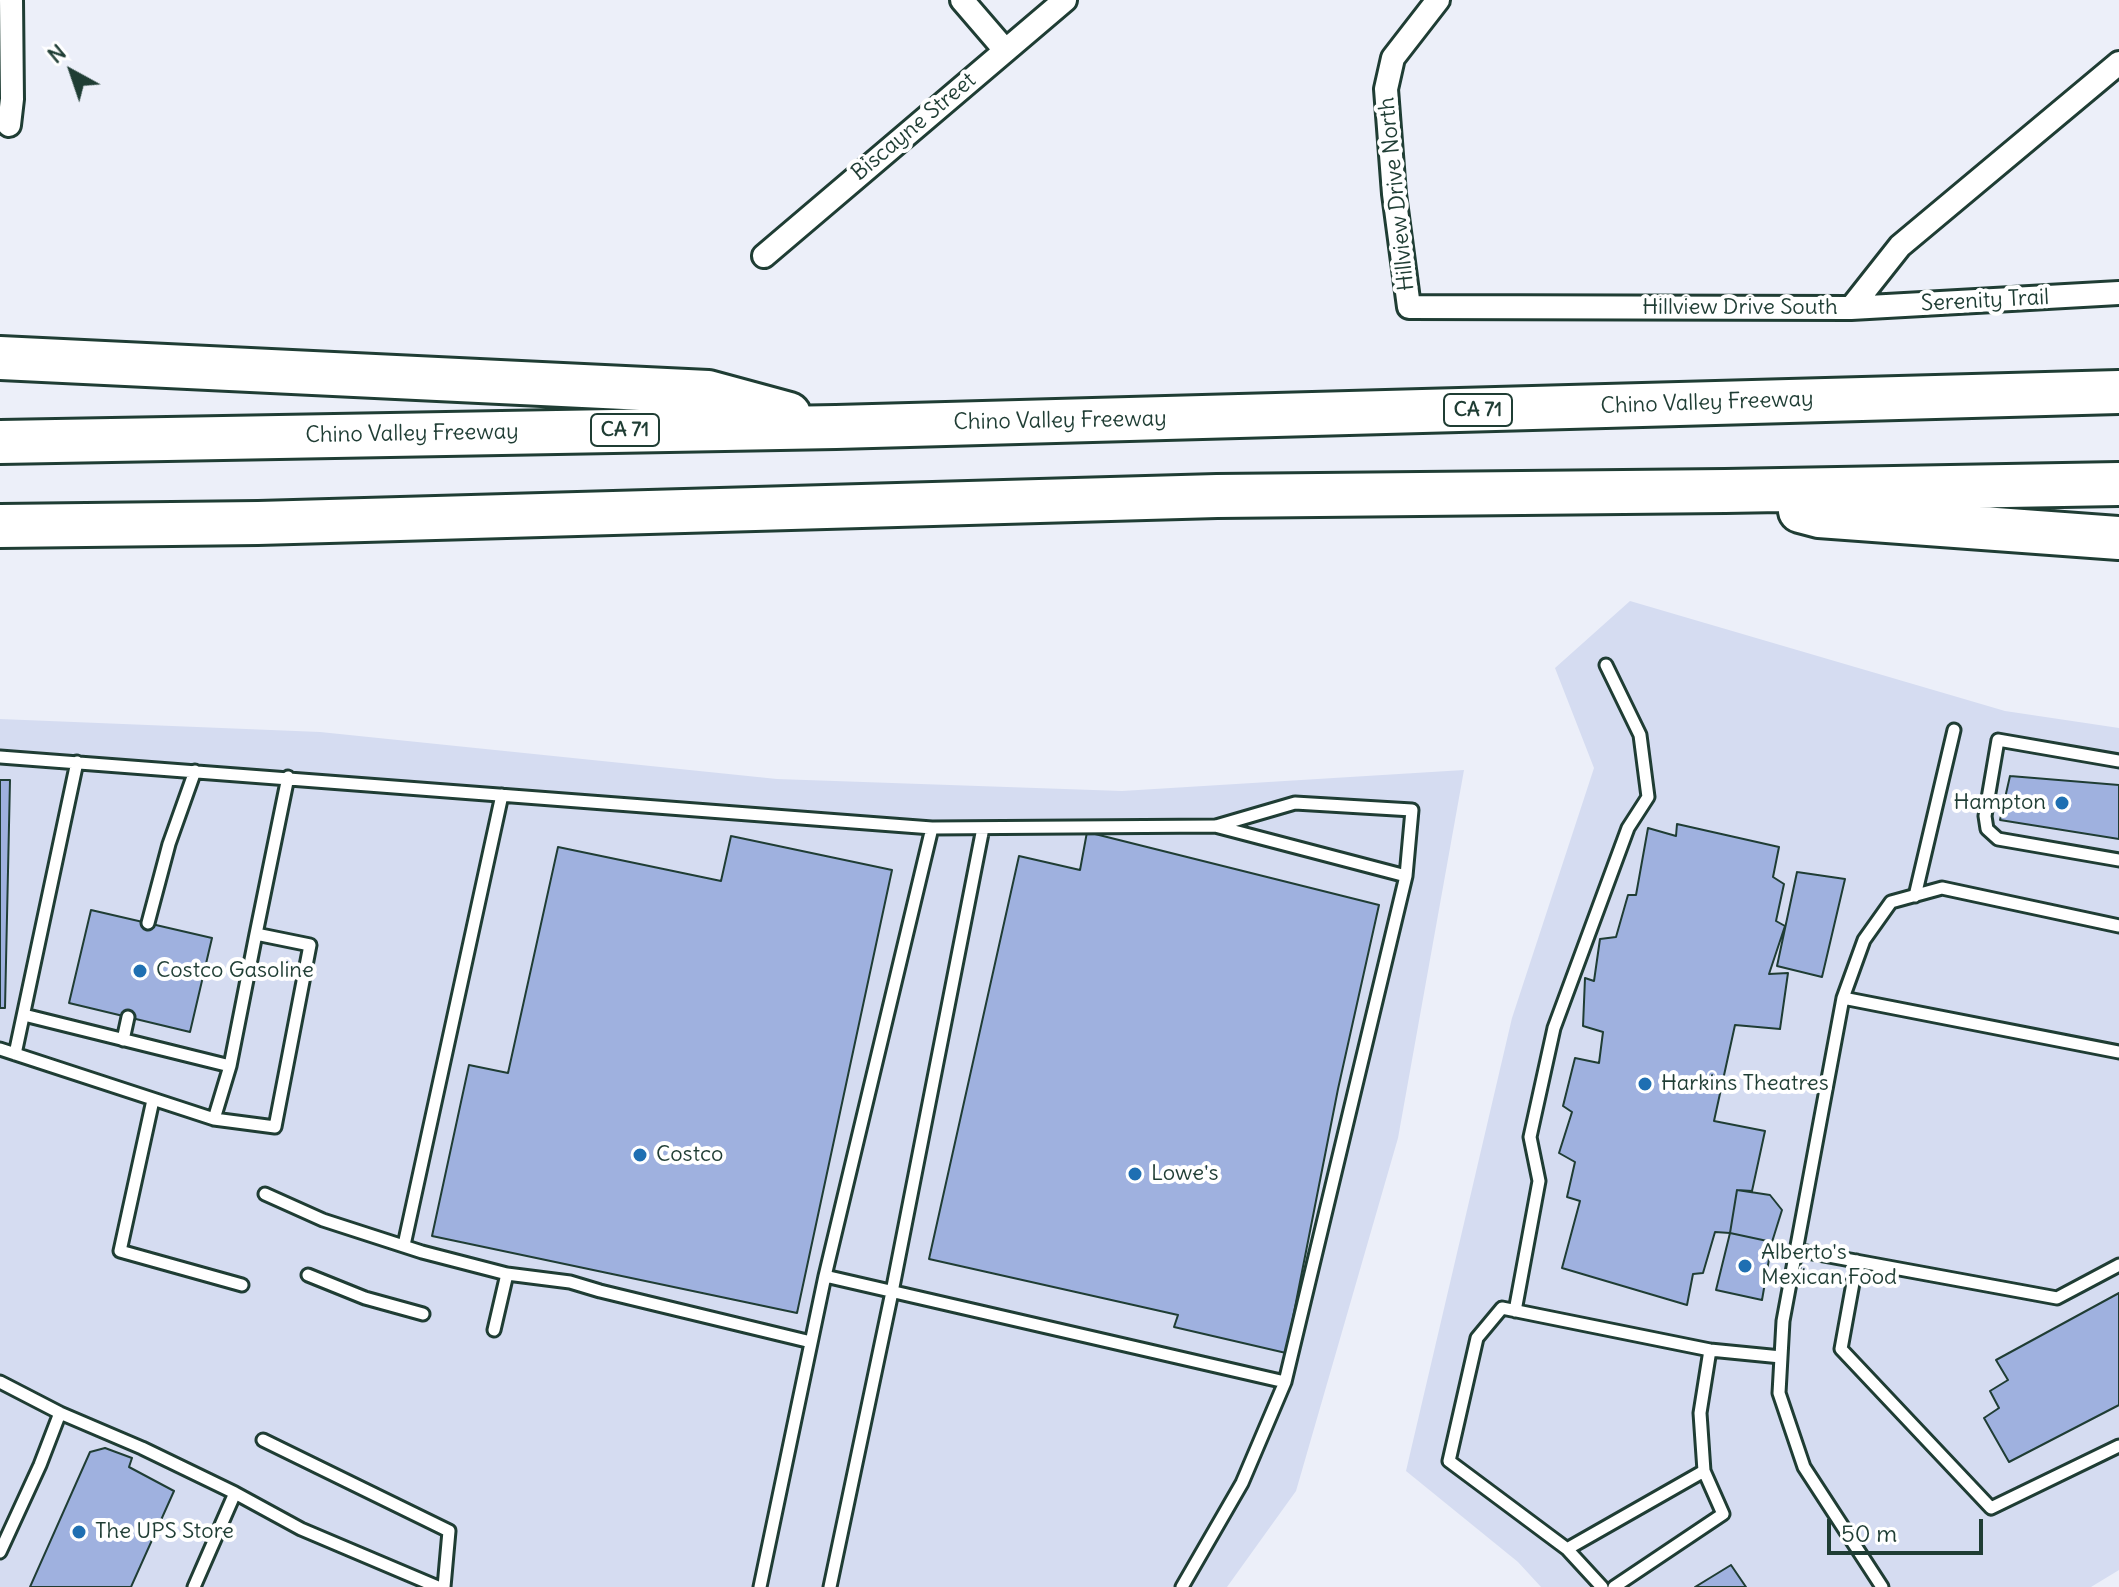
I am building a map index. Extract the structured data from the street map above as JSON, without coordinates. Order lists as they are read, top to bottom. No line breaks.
{"streets":{"highway":["Chino Valley Freeway","CA 71"],"street":["Biscayne Street","Hillview Drive North","Serenity Trail","Hillview Drive South"]},"crossings":[["Hillview Drive North","Hillview Drive South"],["Serenity Trail","Hillview Drive South"]],"places":["Hampton","Costco Gasoline","Harkins Theatres","Costco","Lowe's","Alberto's Mexican Food","The UPS Store"],"scale_bar":"50 m","north":"top left"}
